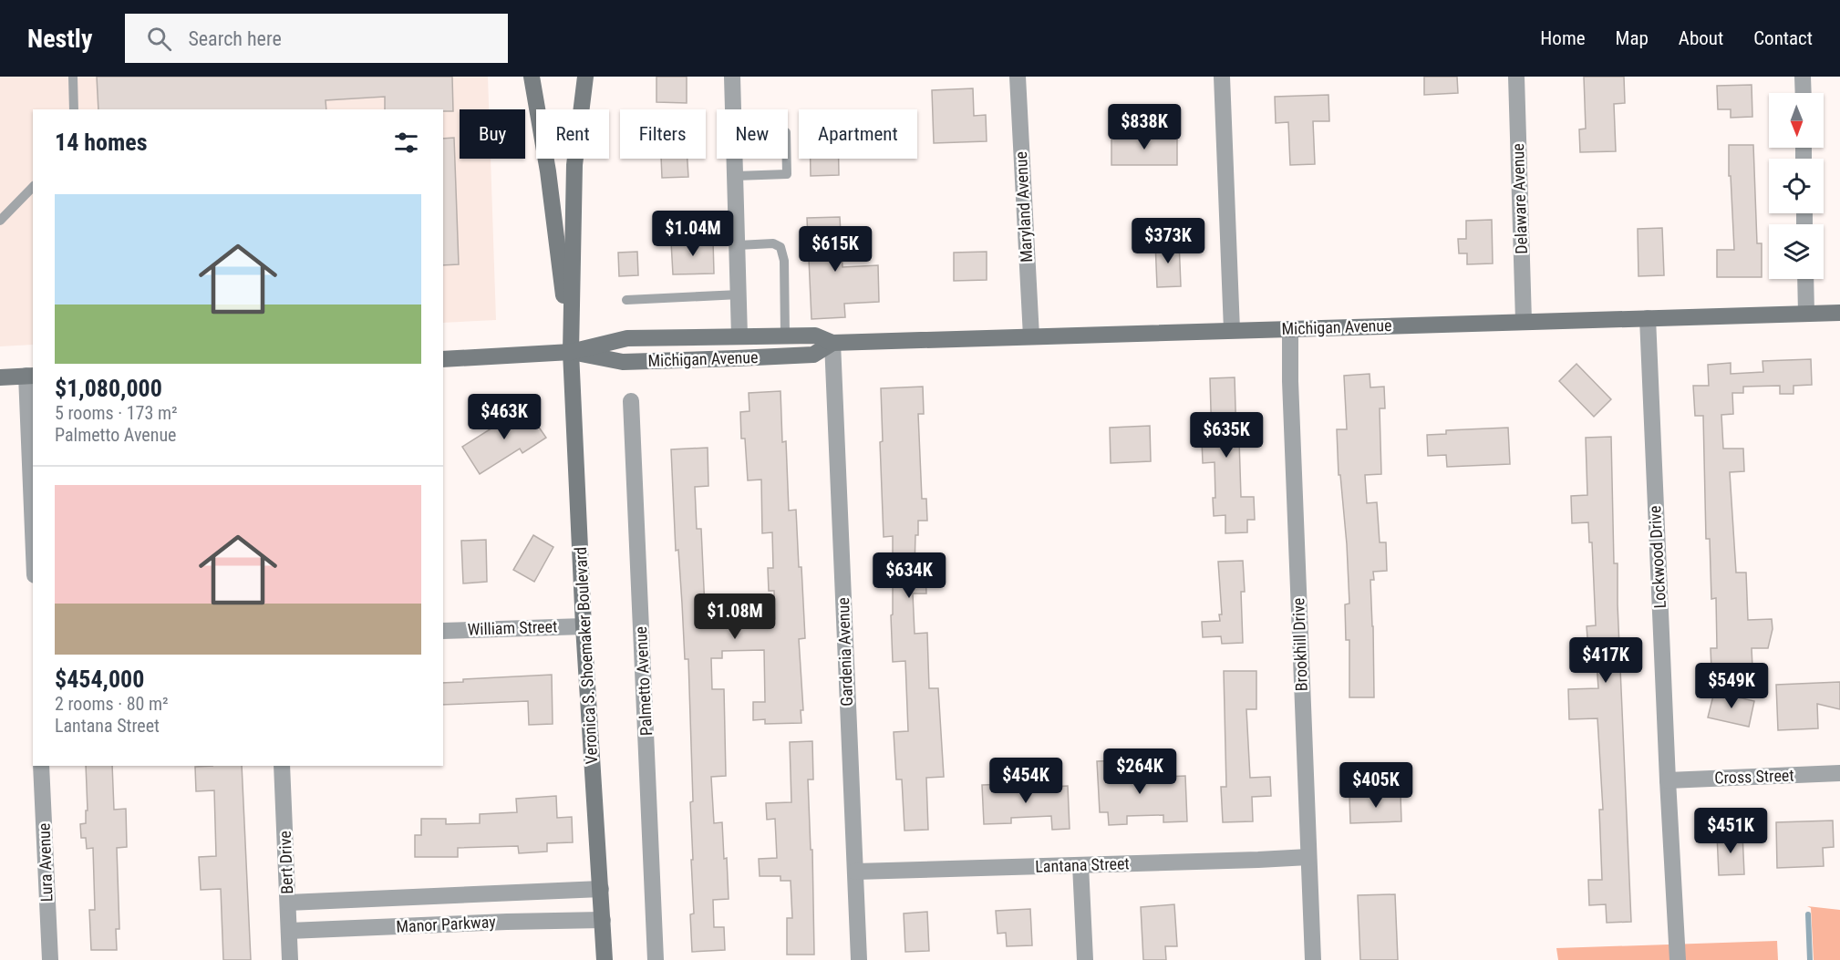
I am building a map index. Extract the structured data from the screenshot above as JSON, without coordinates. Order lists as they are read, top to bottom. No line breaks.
{"streets":{"street":["Delaware Avenue","Maryland Avenue","Michigan Avenue","Lockwood Drive","William Street","Brookhill Drive","Gardenia Avenue","Veronica S. Shoemaker Boulevard","Palmetto Avenue","Cross Street","Lura Avenue","Bert Drive","Lantana Street","Manor Parkway"]},"crossings":[["Delaware Avenue","Michigan Avenue"],["Maryland Avenue","Michigan Avenue"],["Michigan Avenue","Lockwood Drive"],["Michigan Avenue","Brookhill Drive"],["Michigan Avenue","Gardenia Avenue"],["Michigan Avenue","Veronica S. Shoemaker Boulevard"],["Lockwood Drive","Cross Street"],["William Street","Veronica S. Shoemaker Boulevard"],["Brookhill Drive","Lantana Street"],["Gardenia Avenue","Lantana Street"],["Veronica S. Shoemaker Boulevard","Manor Parkway"],["Bert Drive","Manor Parkway"]],"north":"bottom","page":{"header":"Nestly","search":"Search here","nav":["Home","Map","About","Contact"],"price":["$838K","$1.04M","$373K","$615K","$463K","$635K","$634K","$1.08M","$417K","$549K","$264K","$454K","$405K","$451K"],"chip":["Buy","Rent","Filters","New","Apartment"],"heading":"14 homes","list":[{"name":"$1,080,000","note":"5 rooms · 173 m² · Palmetto Avenue"},{"name":"$454,000","note":"2 rooms · 80 m² · Lantana Street"}]}}
